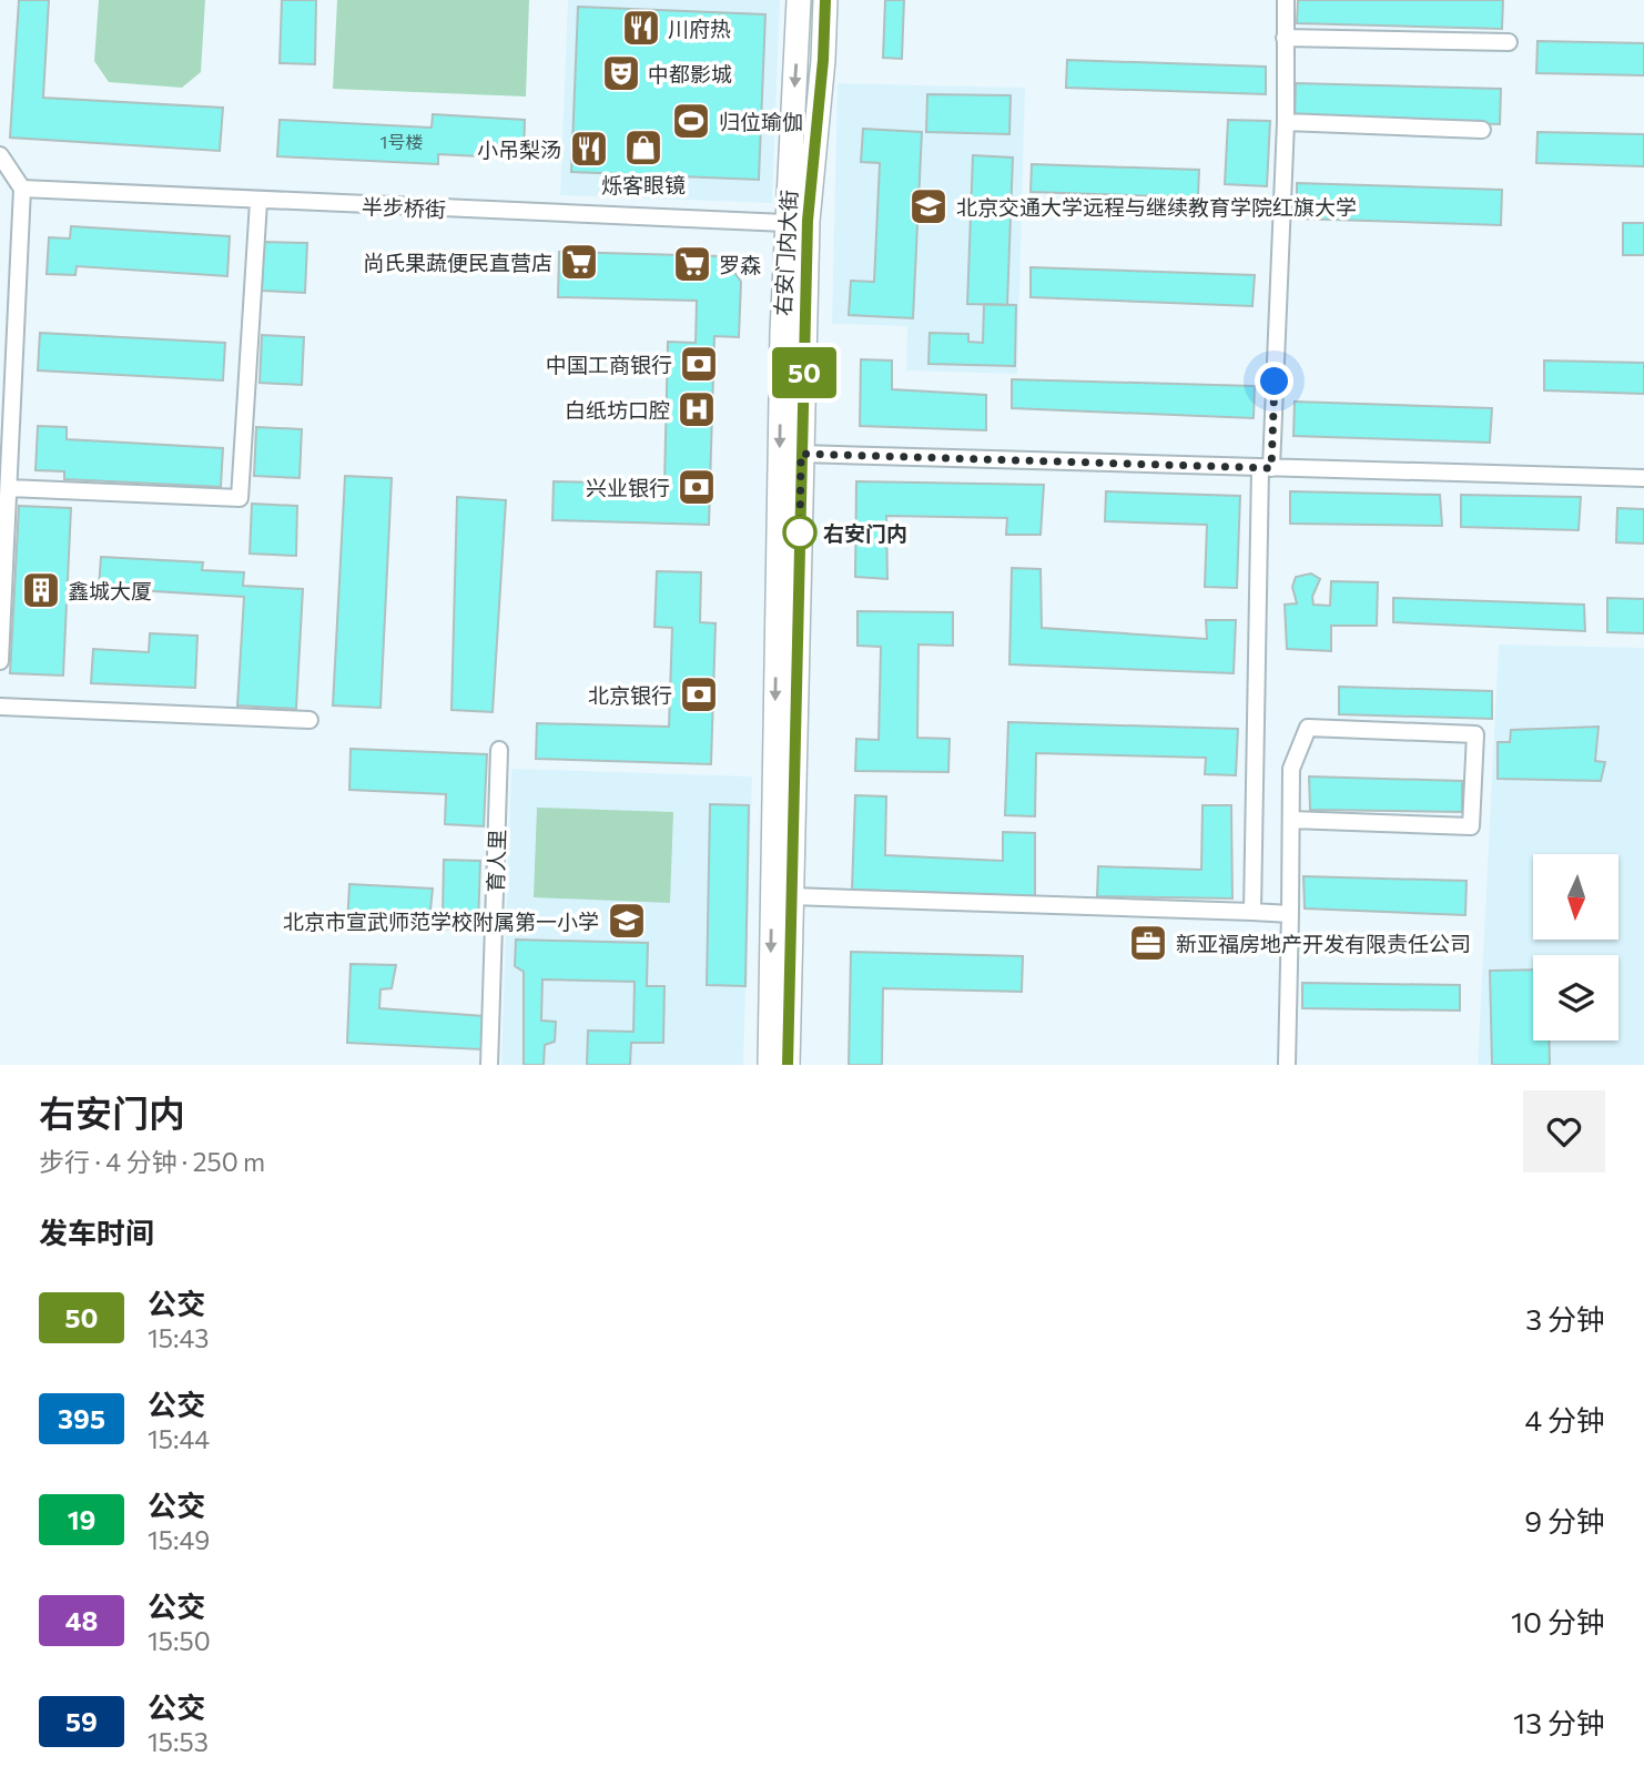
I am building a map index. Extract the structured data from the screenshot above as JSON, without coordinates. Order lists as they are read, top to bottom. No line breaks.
{"streets":{"main road":["右安门内大街"],"street":["半步桥街","育人里"]},"crossings":[["半步桥街","右安门内大街"]],"places":{"restaurant":["川府热","小吊梨汤"],"theatre":["中都影城"],"sports":["归位瑜伽"],"shop":["烁客眼镜"],"school or university":["北京交通大学远程与继续教育学院红旗大学","北京市宣武师范学校附属第一小学"],"supermarket":["尚氏果蔬便民直营店","罗森"],"bank":["中国工商银行","兴业银行","北京银行"],"hospital":["白纸坊口腔"],"other":["右安门内"],"building":["鑫城大厦"],"office":["新亚福房地产开发有限责任公司"]},"lines":["bus line 50"],"house_numbers":["1号楼"],"north":"bottom","page":{"on_map":"50","heading":[["右安门内","步行 · 4 分钟 · 250 m"],"发车时间"],"list":[{"mark":"50","name":"公交","note":"15:43","value":"3 分钟"},{"mark":"395","name":"公交","note":"15:44","value":"4 分钟"},{"mark":"19","name":"公交","note":"15:49","value":"9 分钟"},{"mark":"48","name":"公交","note":"15:50","value":"10 分钟"},{"mark":"59","name":"公交","note":"15:53","value":"13 分钟"}]}}
